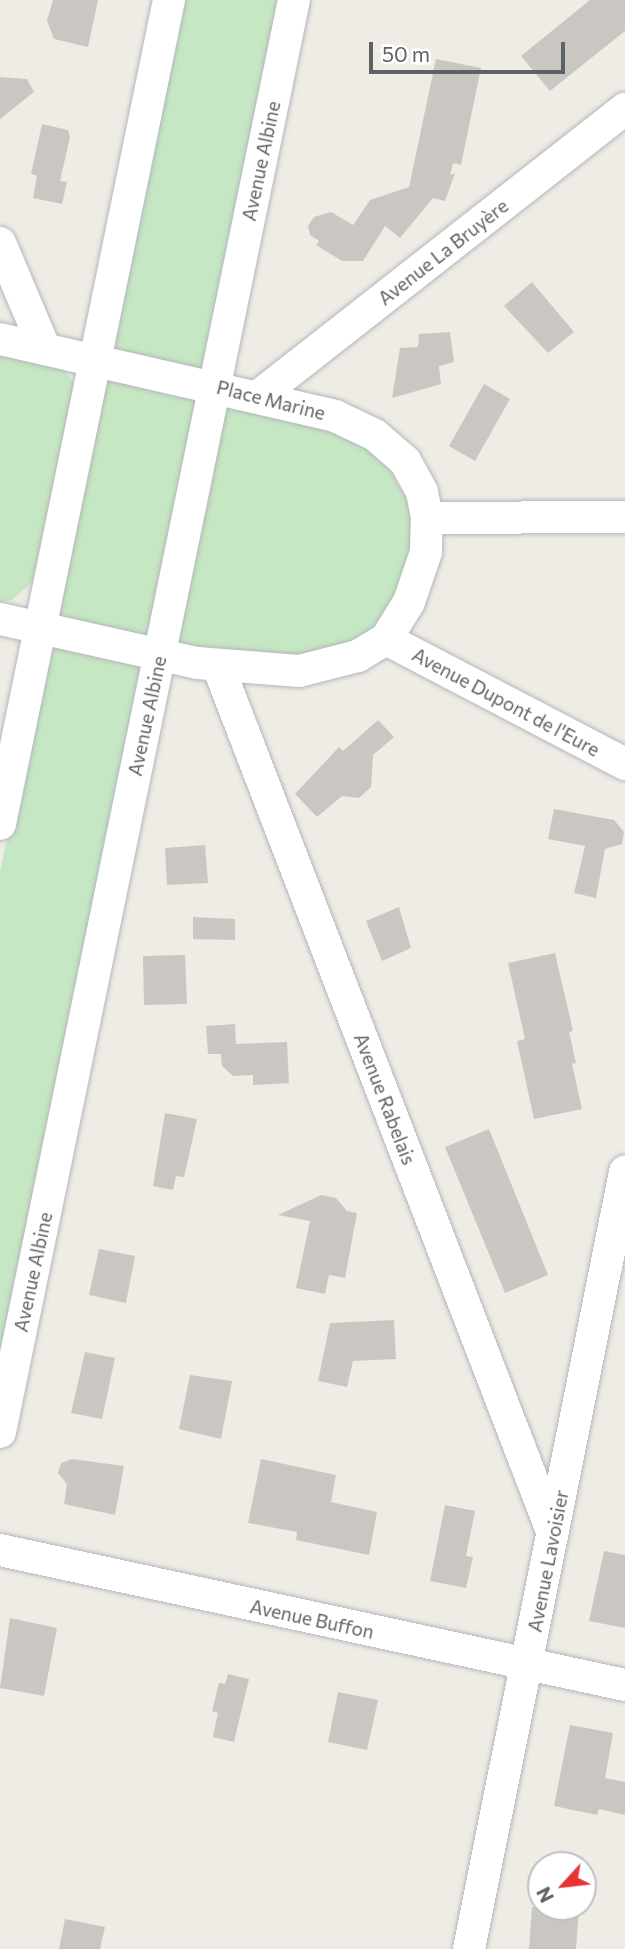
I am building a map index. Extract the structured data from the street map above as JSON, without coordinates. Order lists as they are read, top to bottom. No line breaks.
{"streets":{"street":["Avenue Albine","Avenue La Bruyère","Place Marine","Avenue Dupont de l'Eure","Avenue Rabelais","Avenue Lavoisier","Avenue Buffon"]},"crossings":[["Avenue Albine","Place Marine"],["Avenue La Bruyère","Place Marine"],["Place Marine","Avenue Dupont de l'Eure"],["Place Marine","Avenue Rabelais"],["Avenue Rabelais","Avenue Lavoisier"],["Avenue Lavoisier","Avenue Buffon"]],"scale_bar":"50 m","north":"bottom left"}
